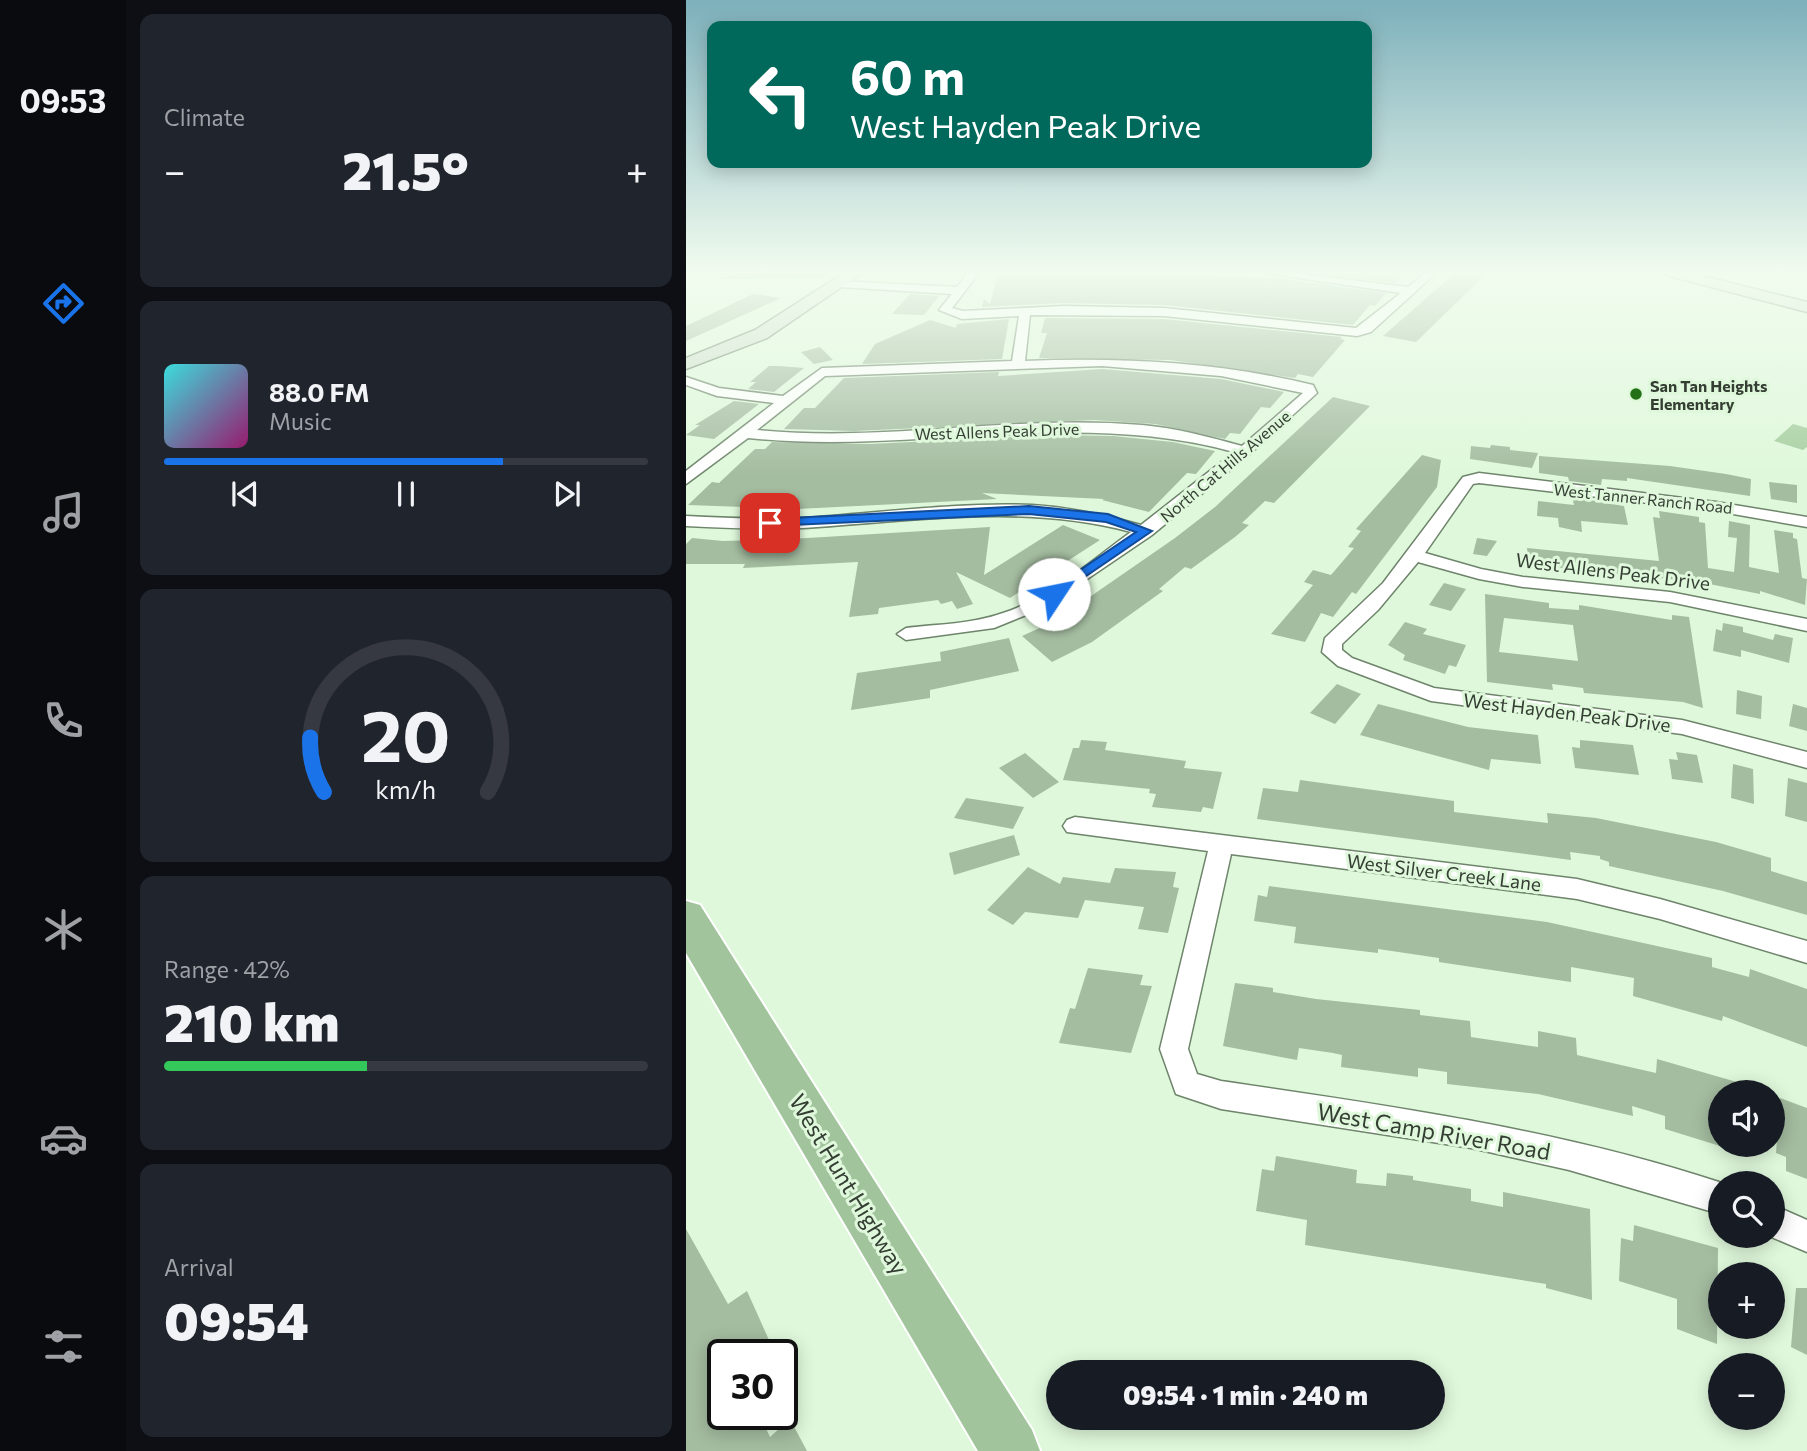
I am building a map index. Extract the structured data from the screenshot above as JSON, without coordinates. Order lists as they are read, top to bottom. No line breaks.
{"streets":{"main road":["West Hunt Highway"],"street":["West Allens Peak Drive","North Cat Hills Avenue","West Tanner Ranch Road","West Hayden Peak Drive","West Silver Creek Lane","West Camp River Road"]},"crossings":[["West Allens Peak Drive","North Cat Hills Avenue"],["West Allens Peak Drive","West Tanner Ranch Road"],["West Allens Peak Drive","West Hayden Peak Drive"],["West Tanner Ranch Road","West Hayden Peak Drive"],["West Silver Creek Lane","West Camp River Road"]],"places":["San Tan Heights Elementary"],"page":{"tabs":"09:53","tile":["Climate",["Range · 42%","210 km"],["Arrival","09:54"]],"turn":["60 m","West Hayden Peak Drive"],"heat":["−","21.5°","+"],"song":["88.0 FM","Music"],"map_buttons":["+","−"],"limit":"30","trip":"09:54 · 1 min · 240 m","gauge":["20","km/h"]}}
